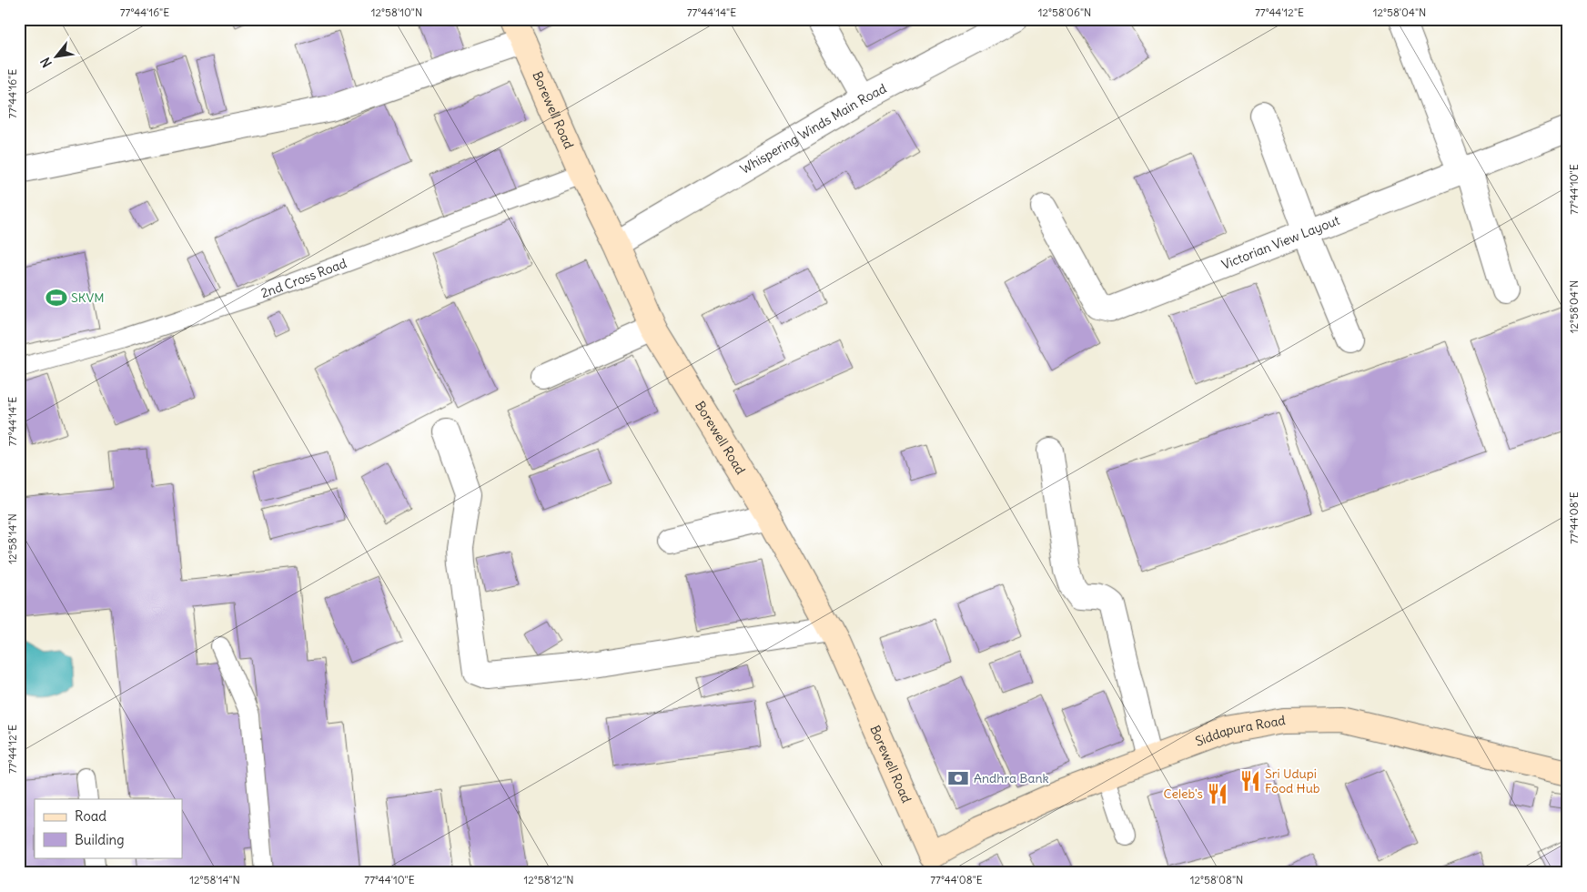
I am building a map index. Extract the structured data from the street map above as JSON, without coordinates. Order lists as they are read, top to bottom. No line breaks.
{"streets":{"street":["Borewell Road","Whispering Winds Main Road","Victorian View Layout","Siddapura Road"],"lane":["2nd Cross Road"]},"crossings":[["Borewell Road","Whispering Winds Main Road"],["Borewell Road","2nd Cross Road"],["Borewell Road","Siddapura Road"]],"places":{"sports":["SKVM"],"bank":["Andhra Bank"],"restaurant":["Sri Udupi Food Hub","Celeb's"]},"legend":["Road","Building"],"north":"bottom left","coordinates":["77°44'16\"E","12°58'10\"N","77°44'14\"E","12°58'06\"N","77°44'12\"E","12°58'04\"N","77°44'10\"E","77°44'08\"E","12°58'14\"N","12°58'12\"N","12°58'08\"N"]}
